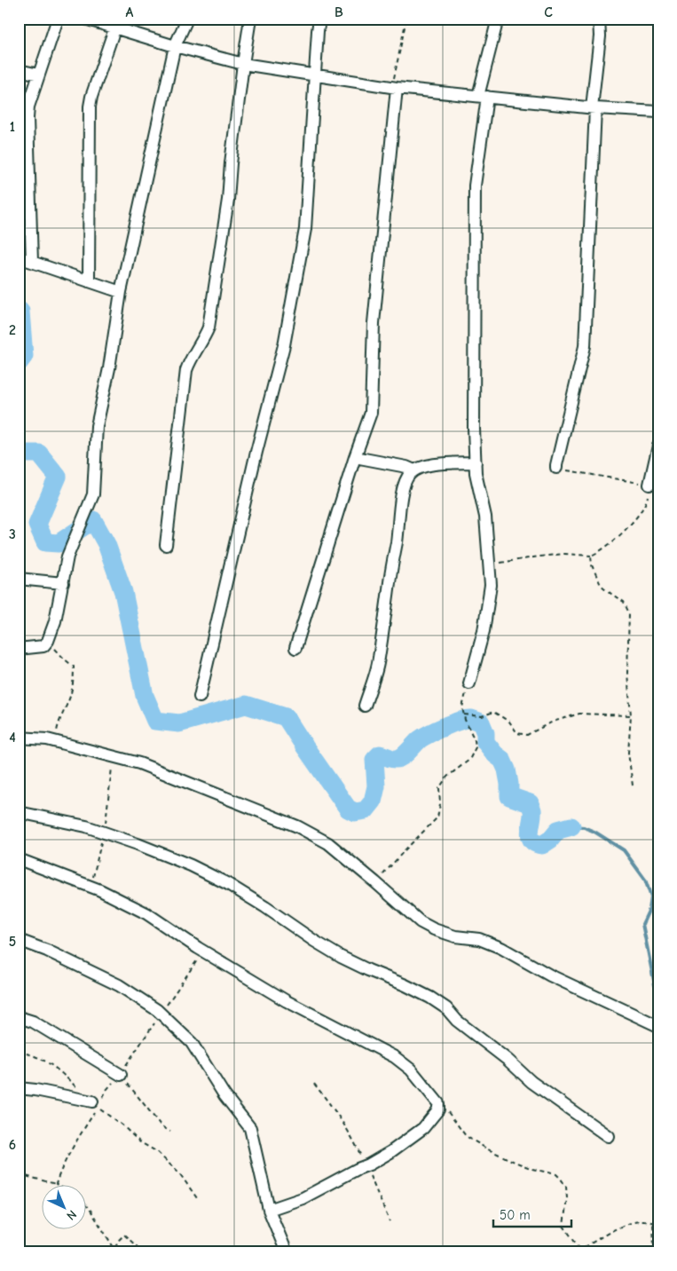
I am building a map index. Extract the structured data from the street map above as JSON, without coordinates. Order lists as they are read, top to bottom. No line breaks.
{"scale_bar":"50 m","north":"bottom right","grid":{"columns":["A","B","C"],"rows":["1","2","3","4","5","6"]}}
